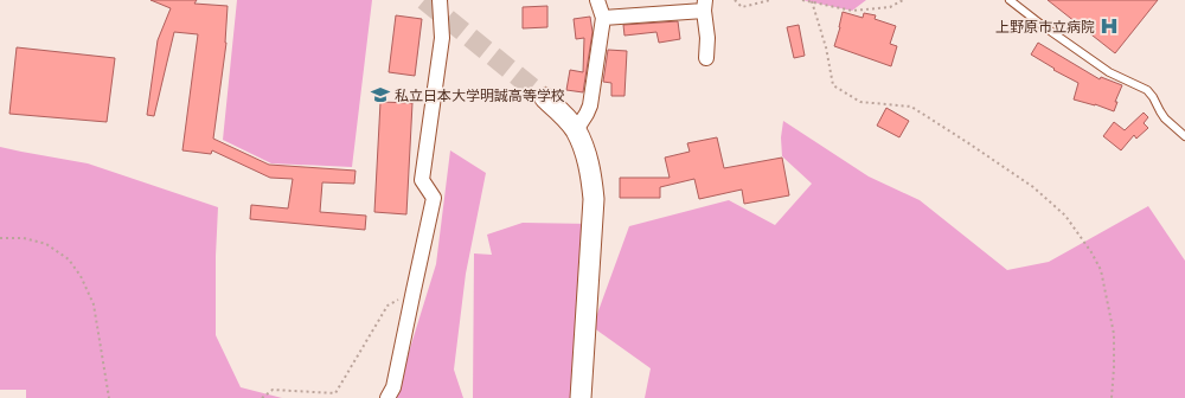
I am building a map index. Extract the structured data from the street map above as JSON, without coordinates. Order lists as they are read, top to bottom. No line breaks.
{"places":{"hospital":["上野原市立病院"],"school or university":["私立日本大学明誠高等学校"]}}
